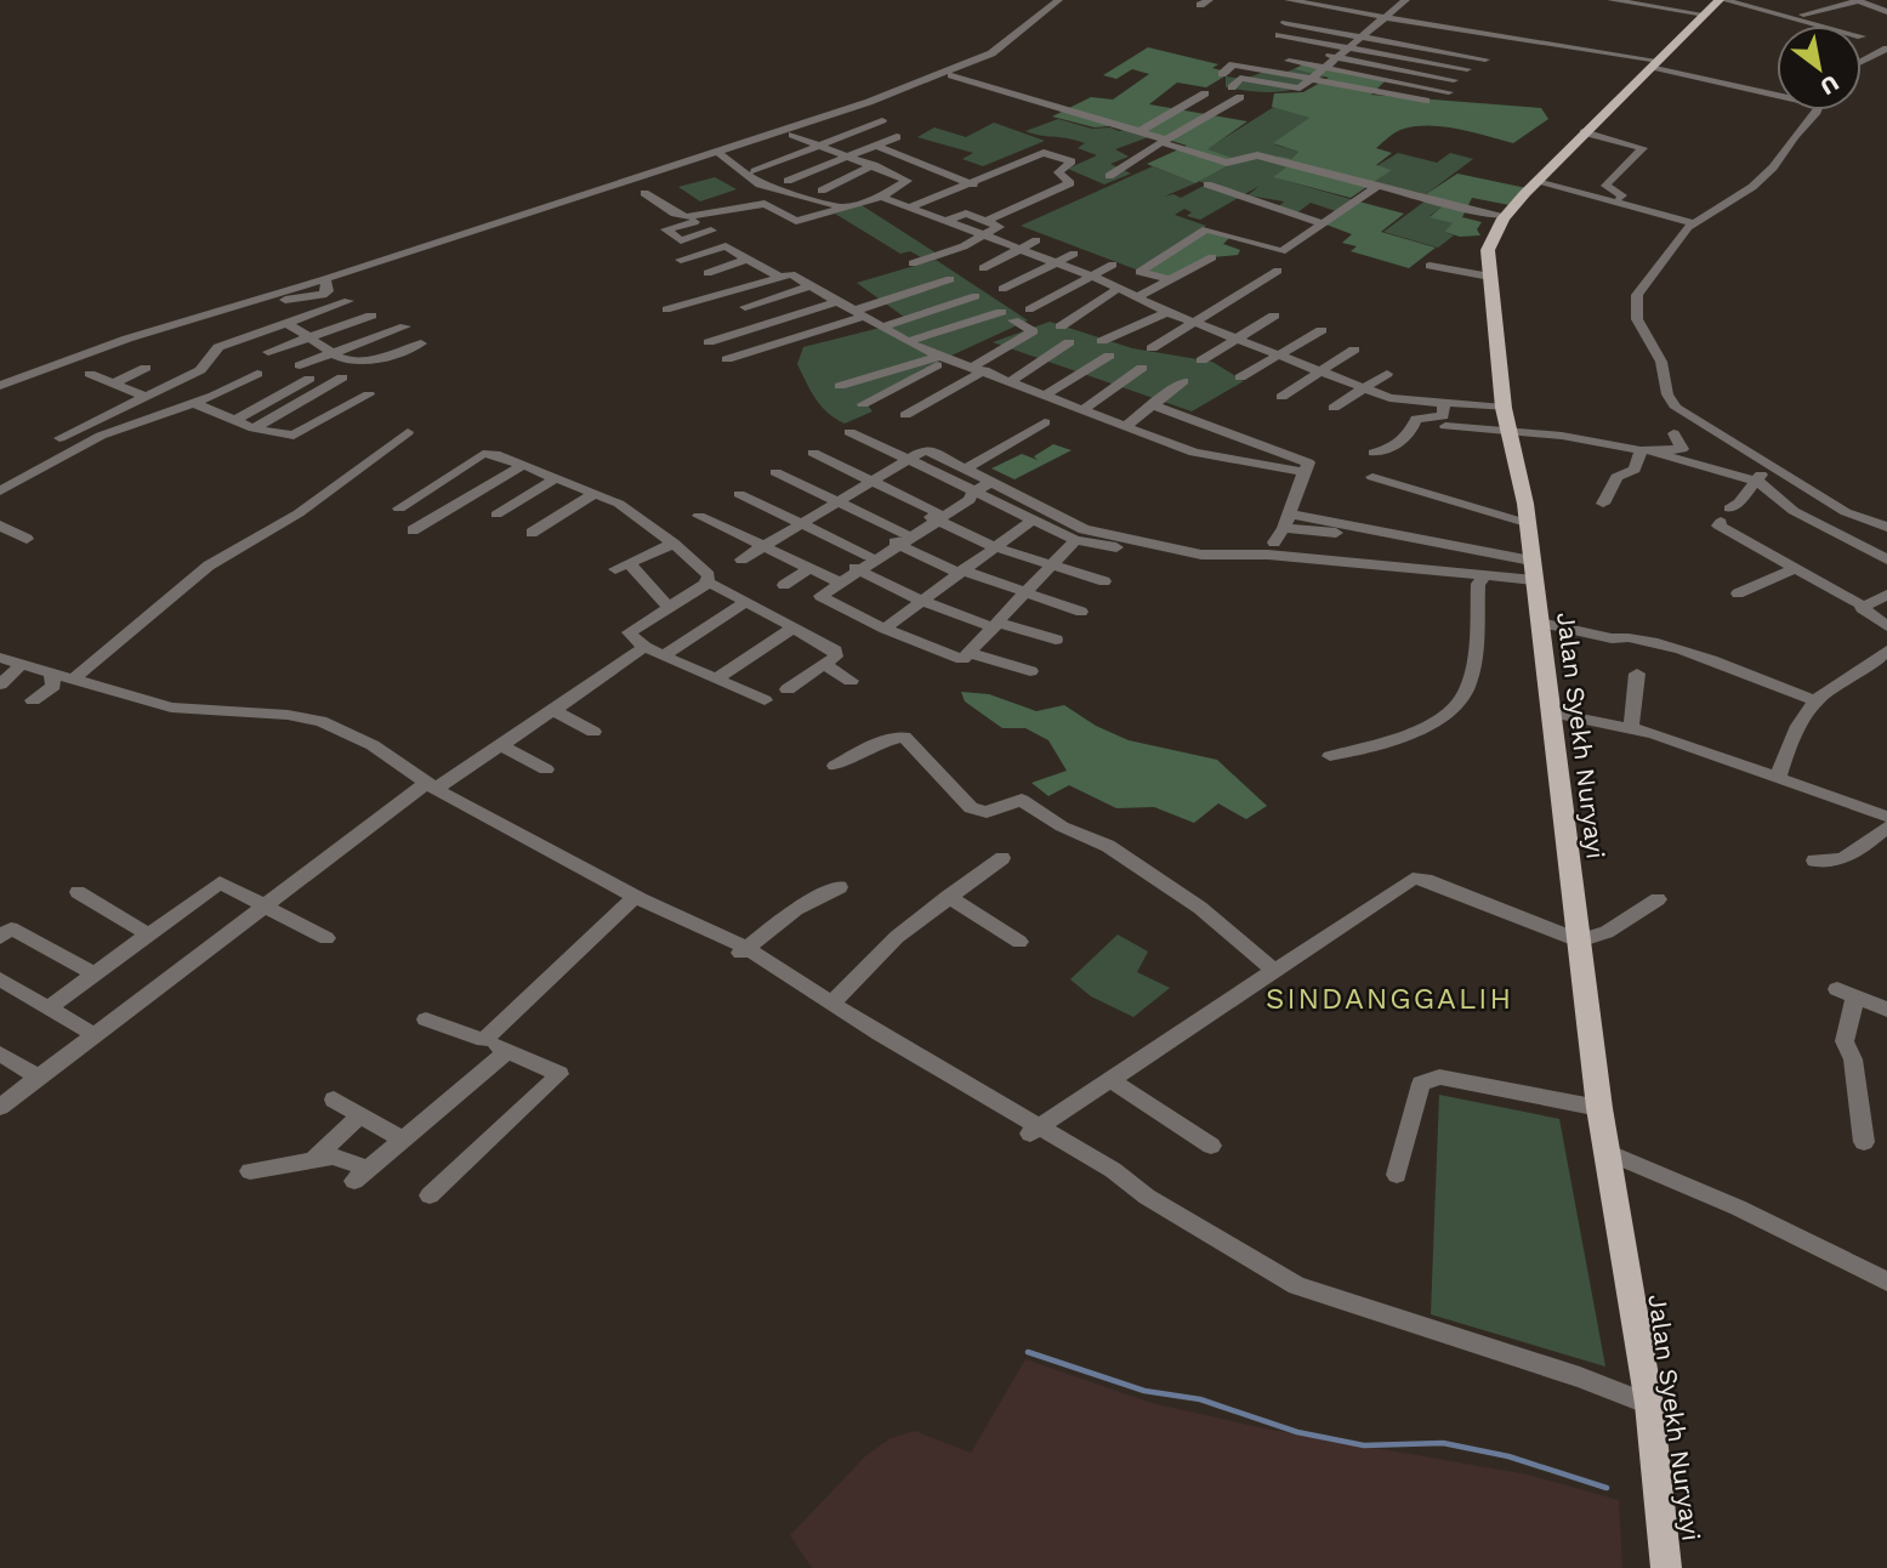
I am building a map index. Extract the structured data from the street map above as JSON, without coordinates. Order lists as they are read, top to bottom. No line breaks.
{"streets":{"main road":["Jalan Syekh Nuryayi"]},"districts":["SINDANGGALIH"],"north":"bottom right"}
